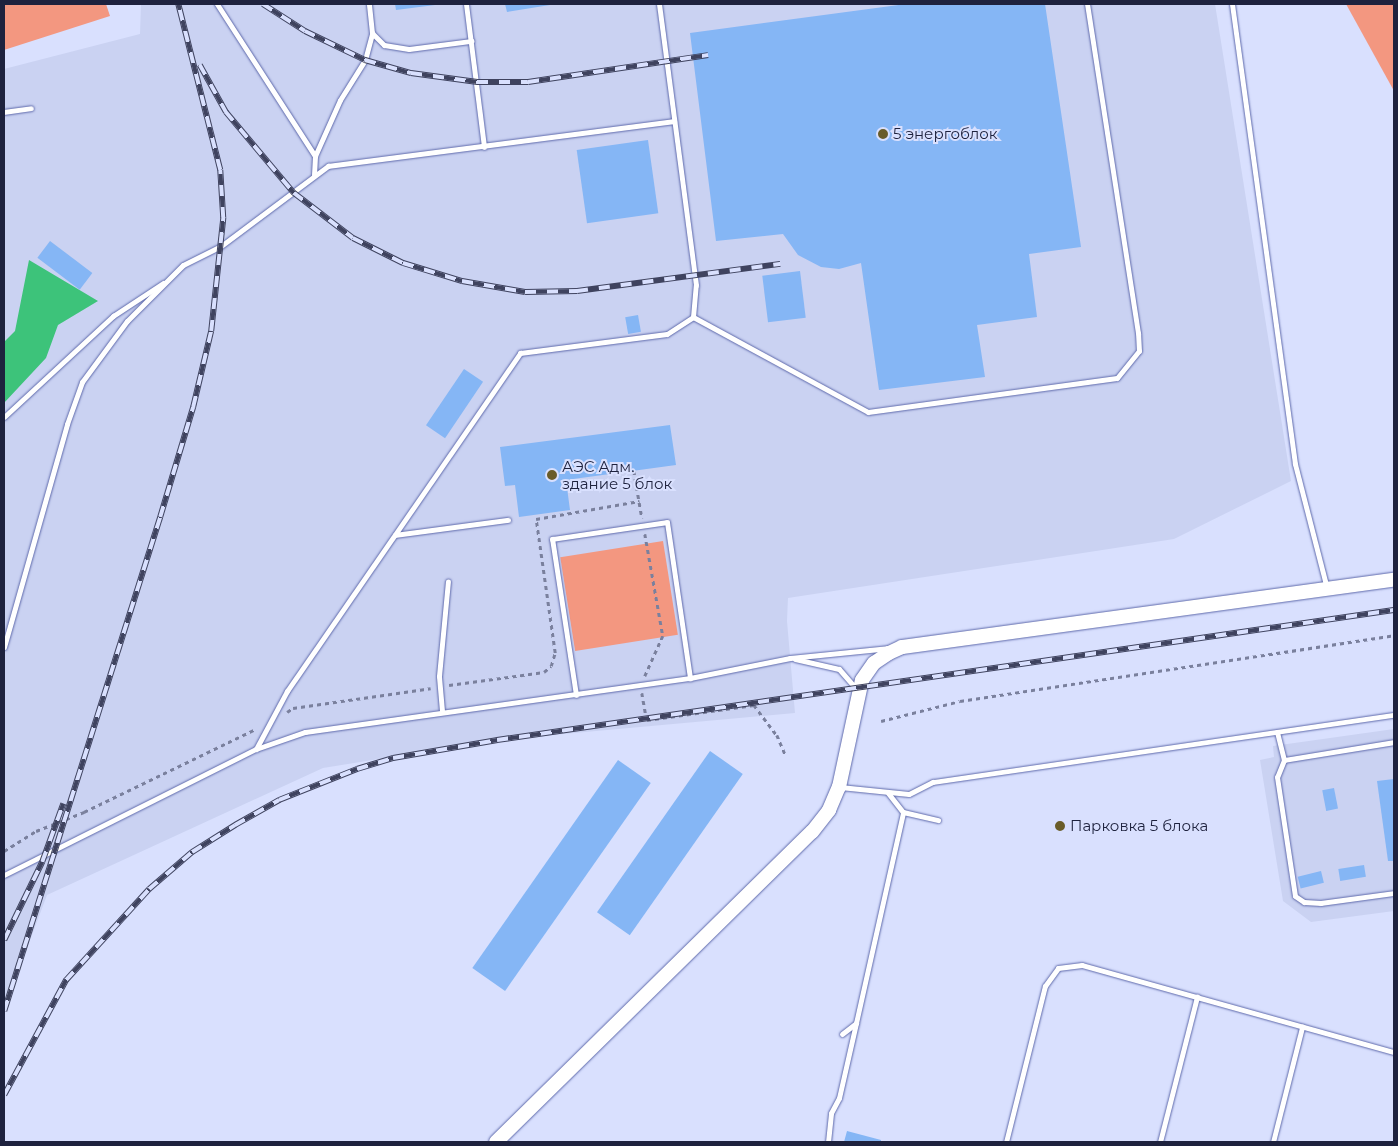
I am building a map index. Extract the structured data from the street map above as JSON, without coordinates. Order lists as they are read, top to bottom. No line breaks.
{"places":["5 энергоблок","АЭС Адм. здание 5 блок","Парковка 5 блока"]}
